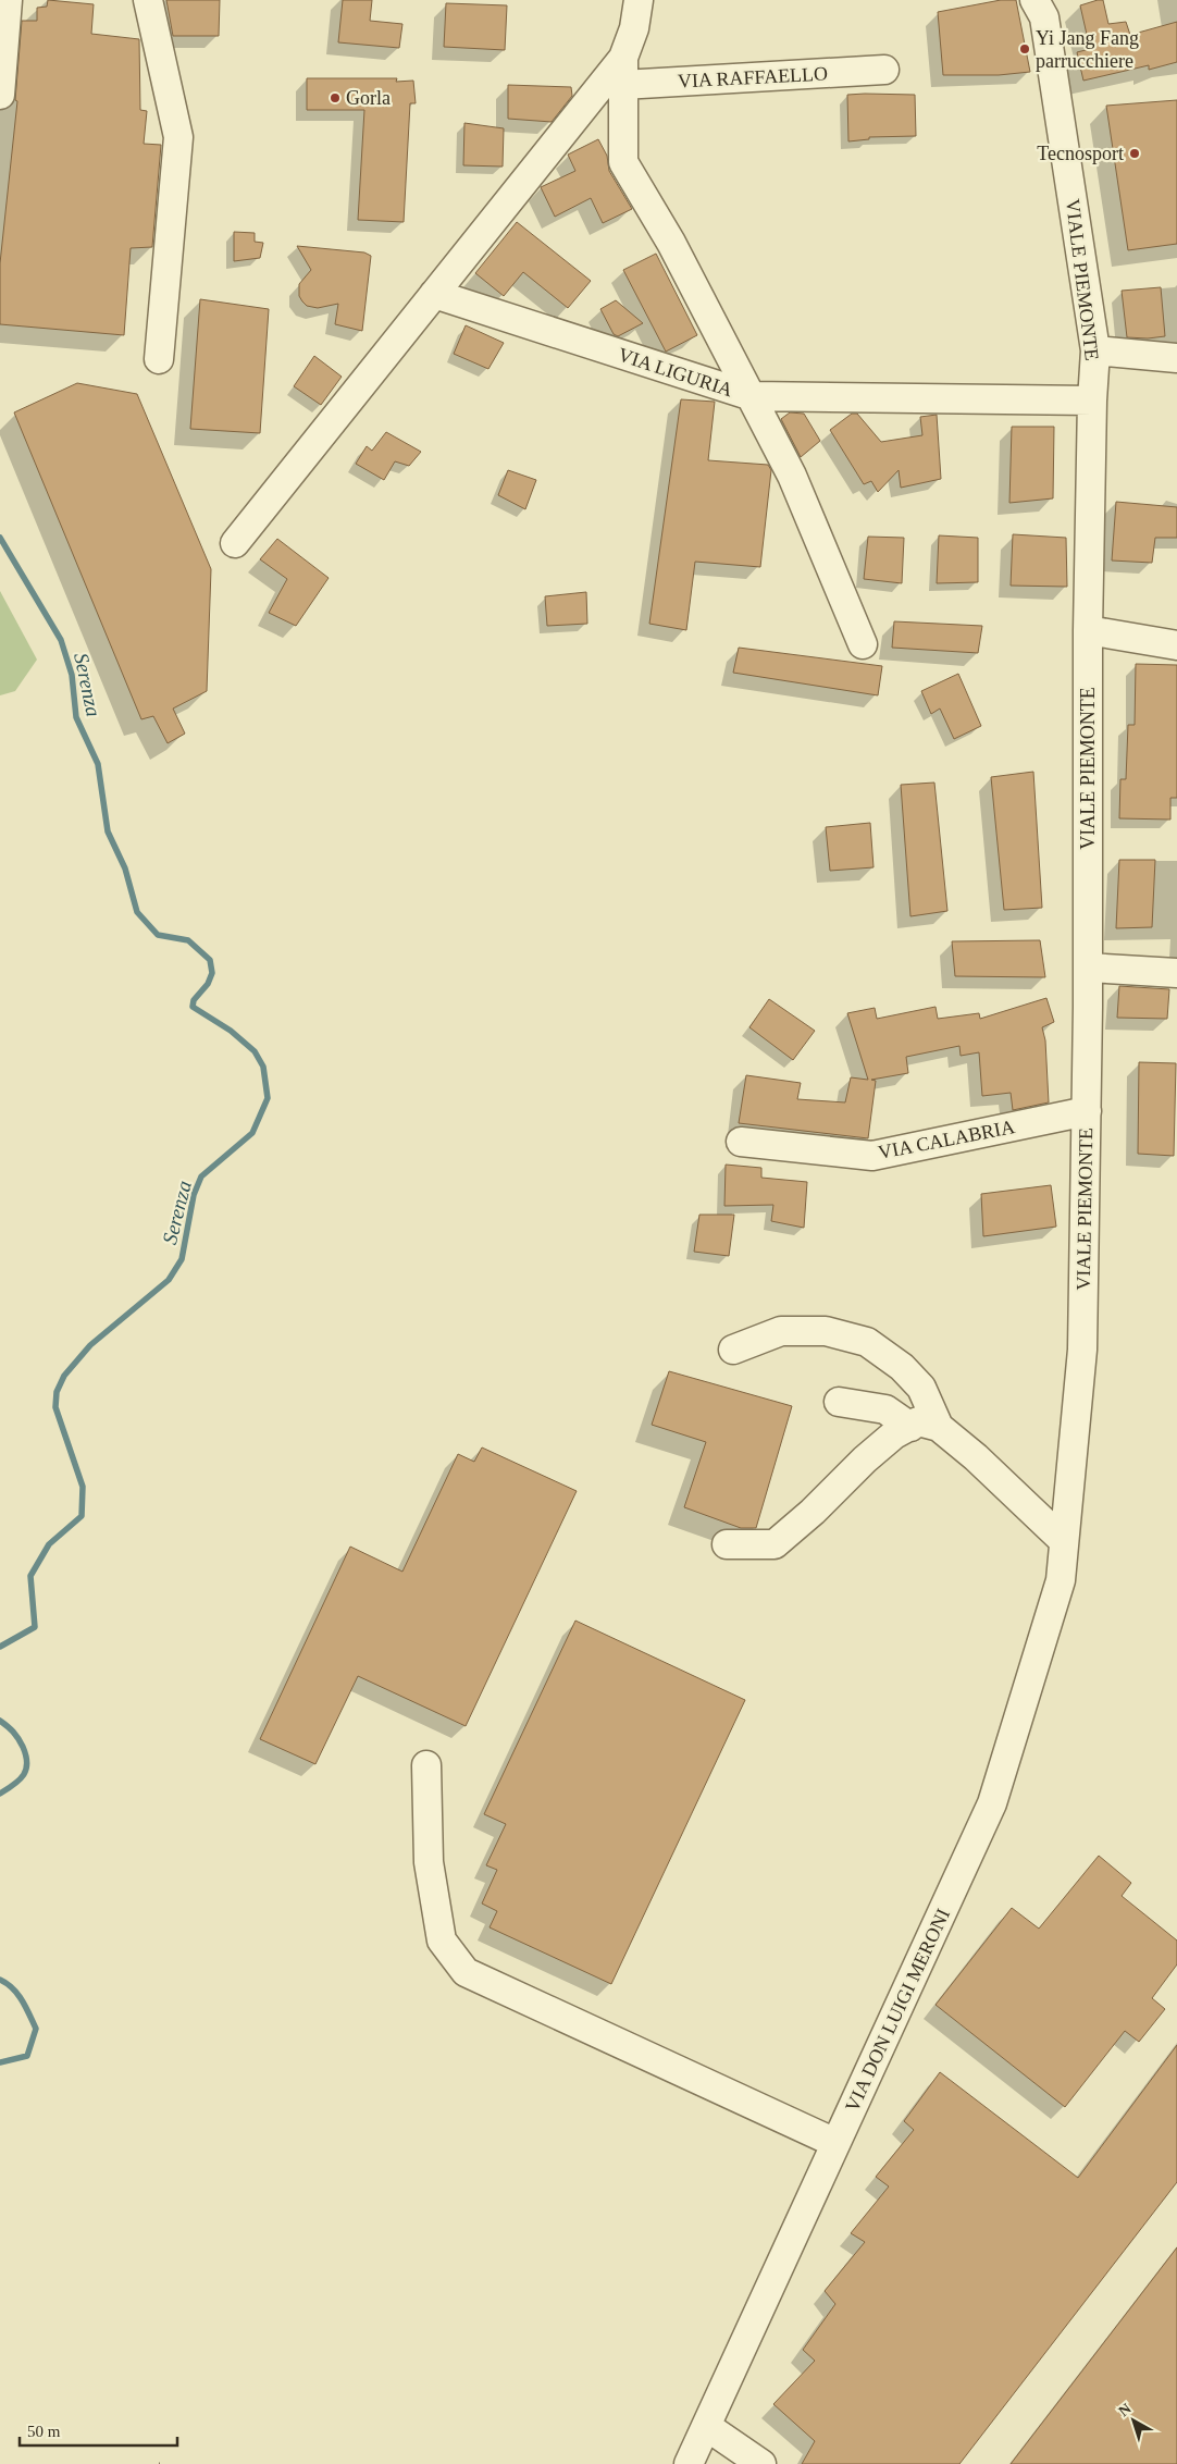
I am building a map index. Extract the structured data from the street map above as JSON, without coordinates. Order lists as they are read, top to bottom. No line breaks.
{"streets":{"street":["VIA RAFFAELLO","VIALE PIEMONTE","VIA LIGURIA","VIA CALABRIA","VIA DON LUIGI MERONI"]},"crossings":[["VIALE PIEMONTE","VIA CALABRIA"],["VIALE PIEMONTE","VIA DON LUIGI MERONI"]],"water":["Serenza"],"places":["Yi Jang Fang parrucchiere","Gorla","Tecnosport"],"scale_bar":"50 m","north":"top left"}
